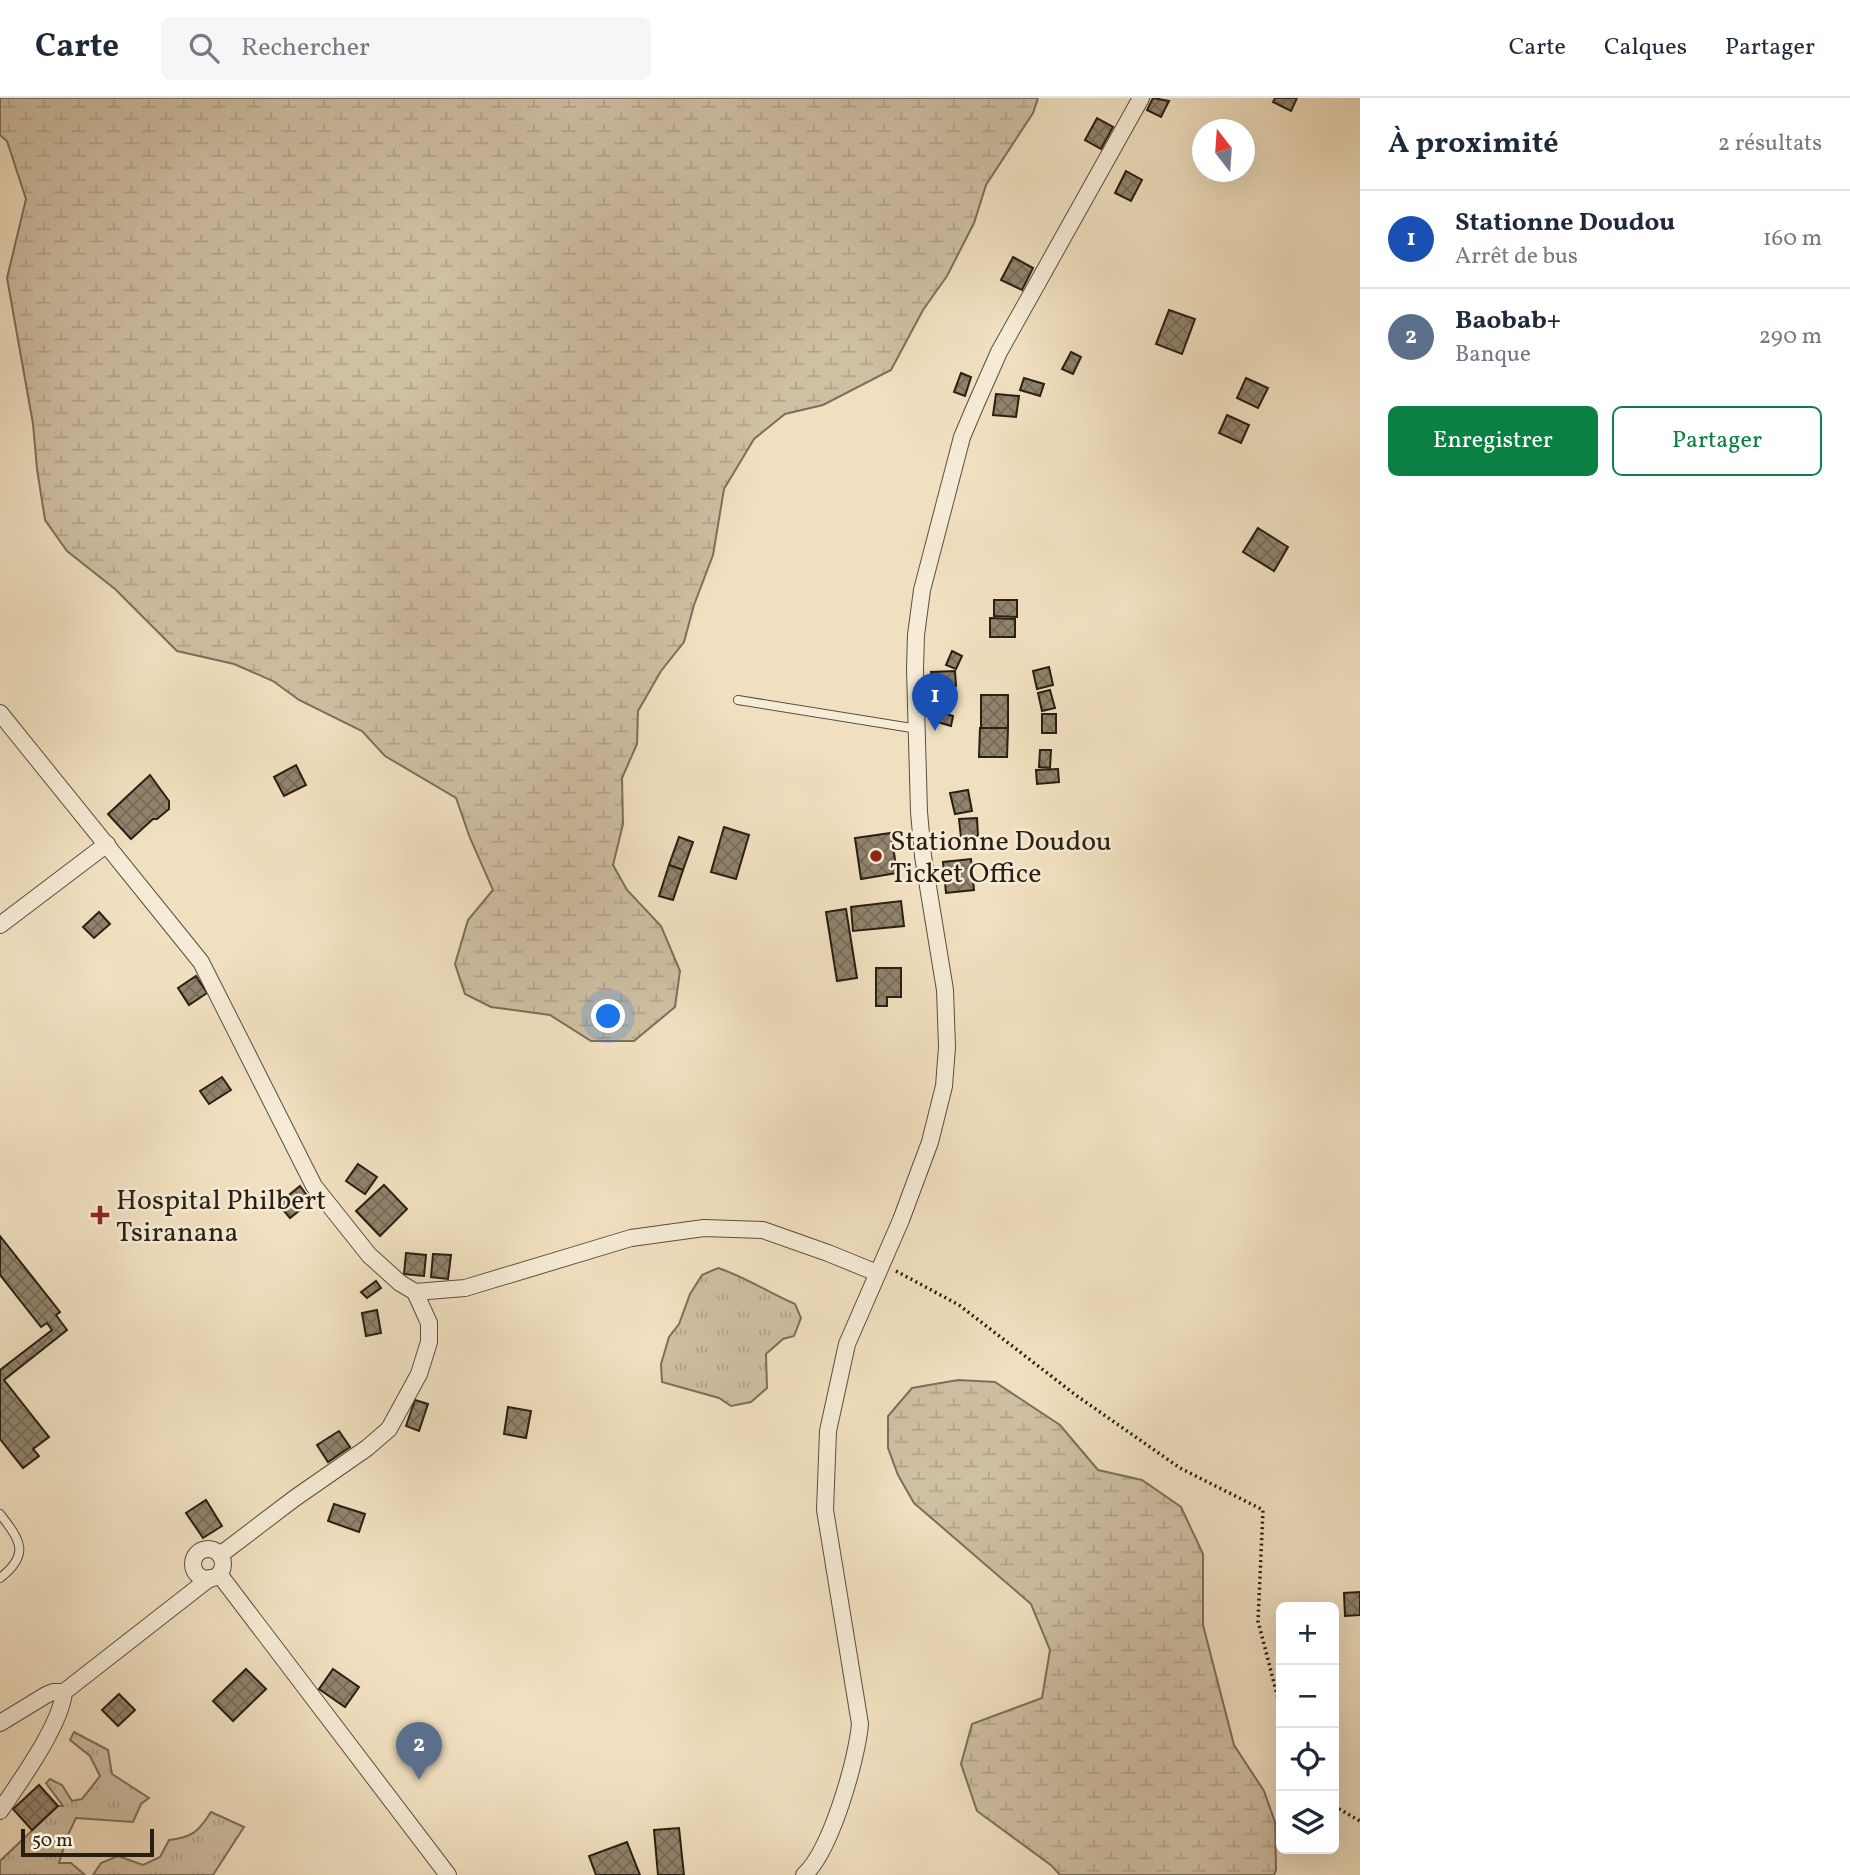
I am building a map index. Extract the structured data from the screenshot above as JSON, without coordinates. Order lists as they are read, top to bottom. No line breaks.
{"places":{"other":["Stationne Doudou Ticket Office"],"health":["Hospital Philbert Tsiranana"]},"scale_bar":"50 m","north":"top","page":{"header":"Carte","search":"Rechercher","nav":["Carte","Calques","Partager"],"heading":["À proximité","2 résultats"],"list":[{"mark":"1","name":"Stationne Doudou","note":"Arrêt de bus","value":"160 m"},{"mark":"2","name":"Baobab+","note":"Banque","value":"290 m"}],"buttons":["Enregistrer","Partager"],"pins":["1","2"],"map_buttons":["+","−"],"scale":"50 m"}}
